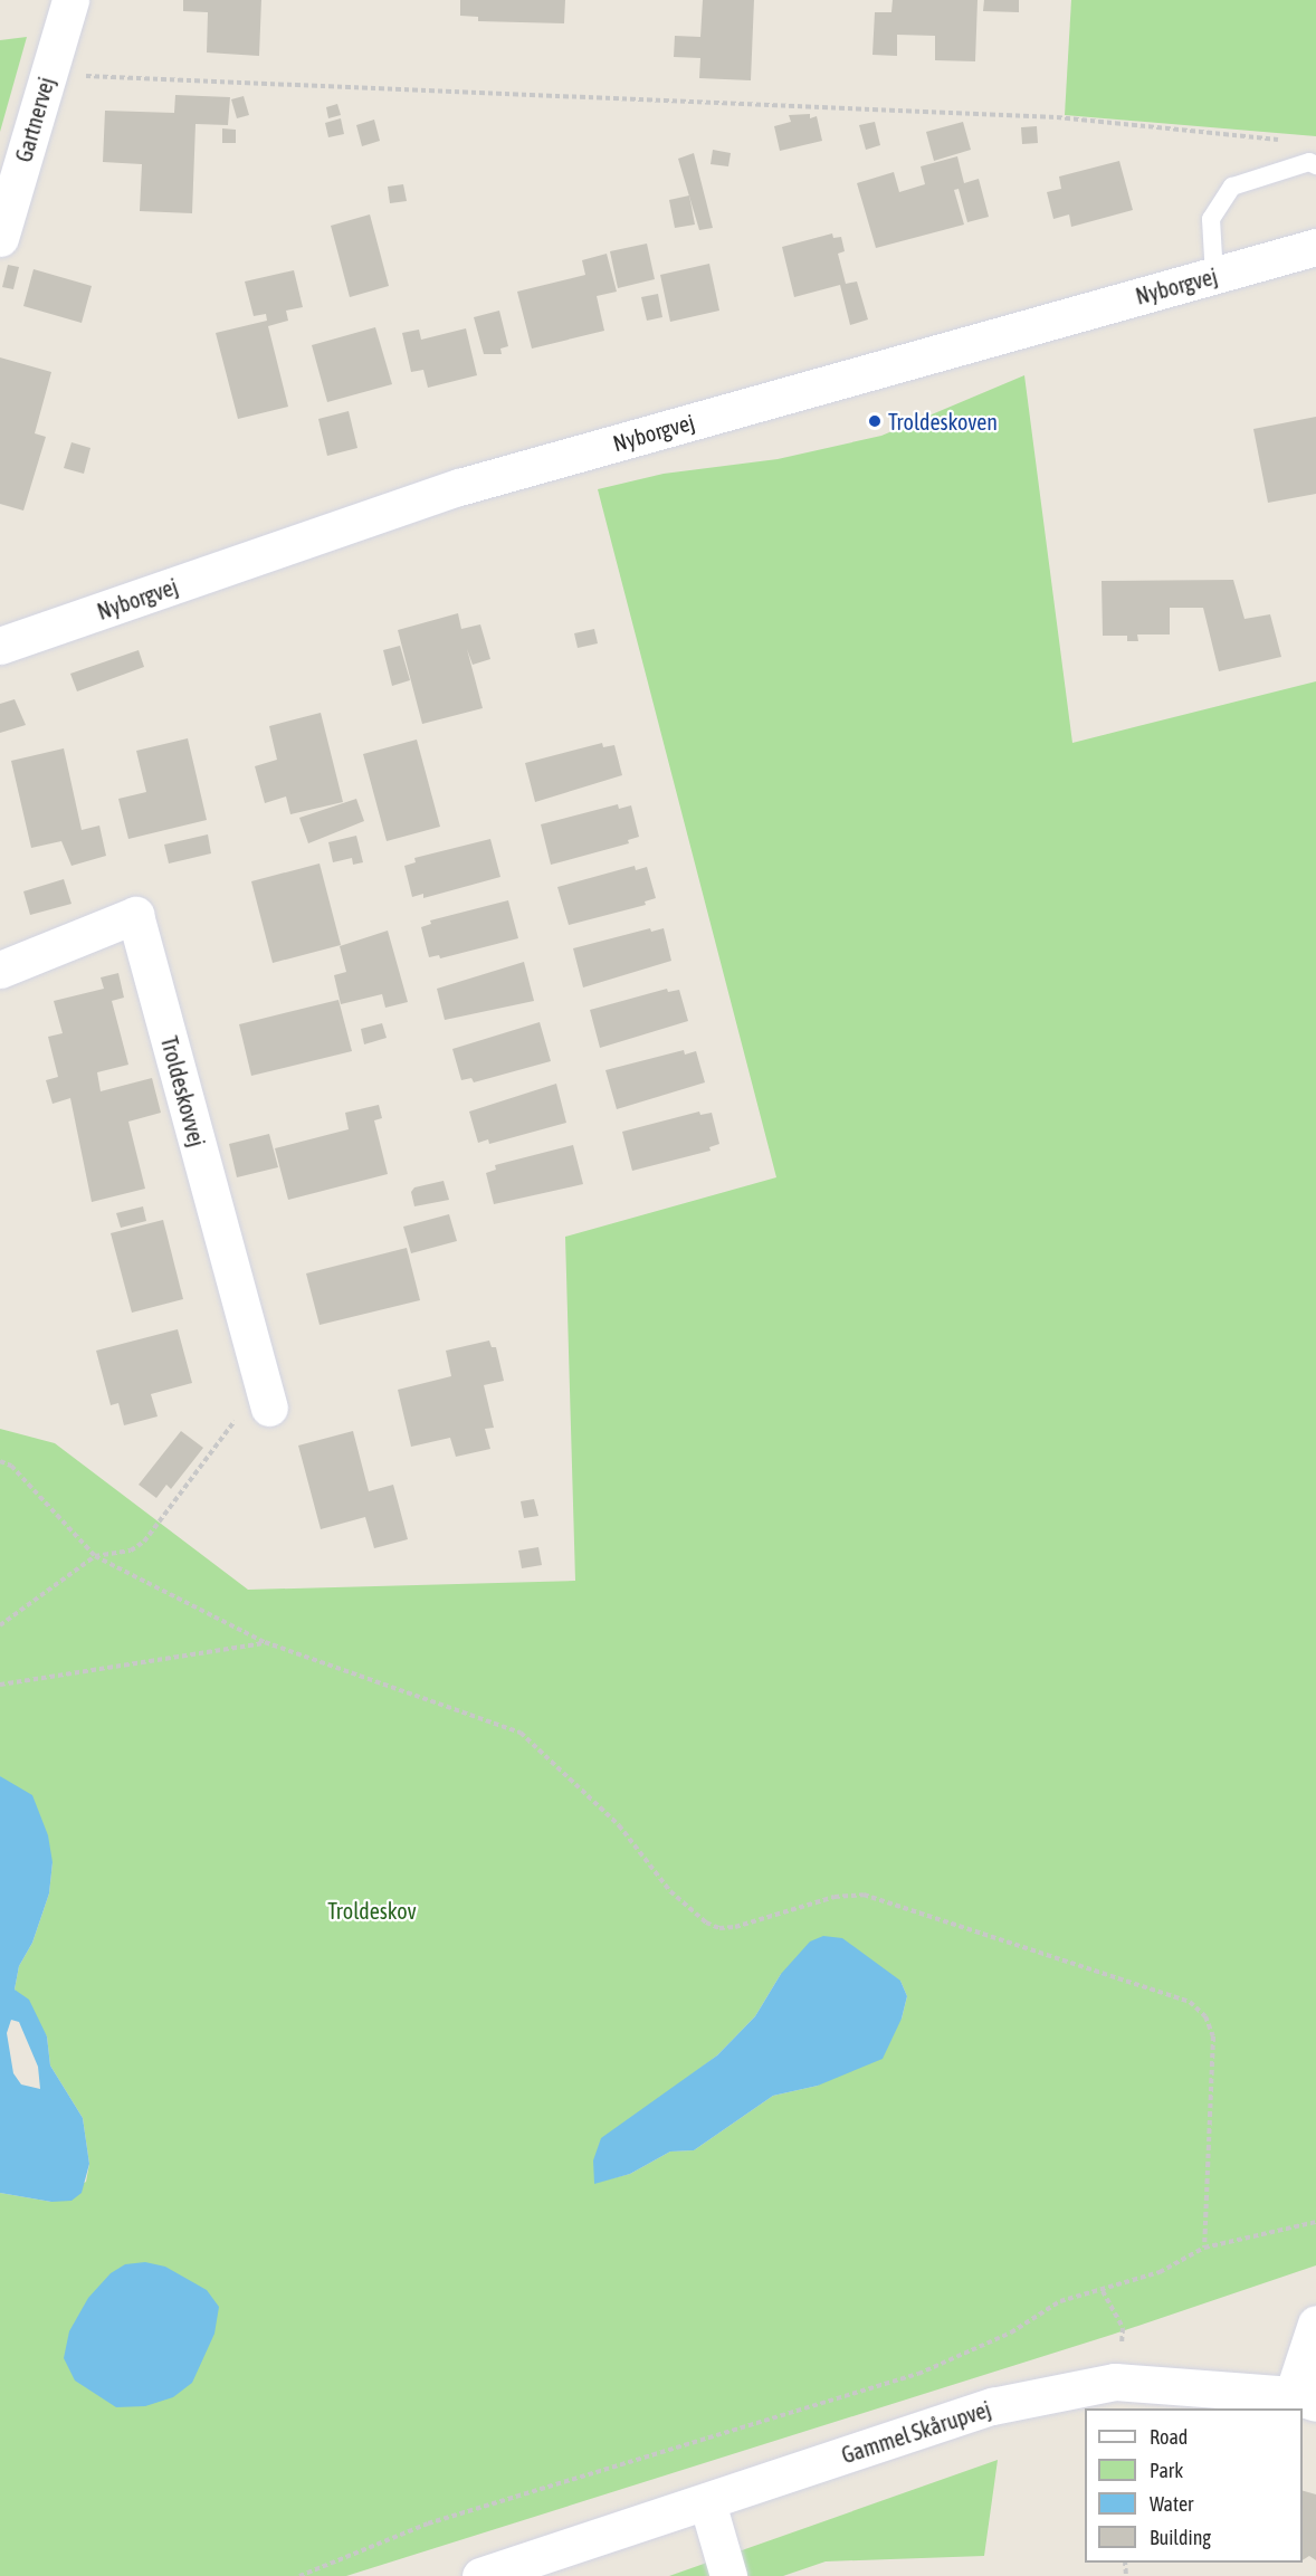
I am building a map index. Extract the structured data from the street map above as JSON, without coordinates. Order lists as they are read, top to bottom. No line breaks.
{"streets":{"street":["Gartnervej","Nyborgvej","Troldeskovvej","Gammel Skårupvej"]},"parks":["Troldeskov"],"places":["Troldeskoven"],"legend":["Road","Park","Water","Building"]}
